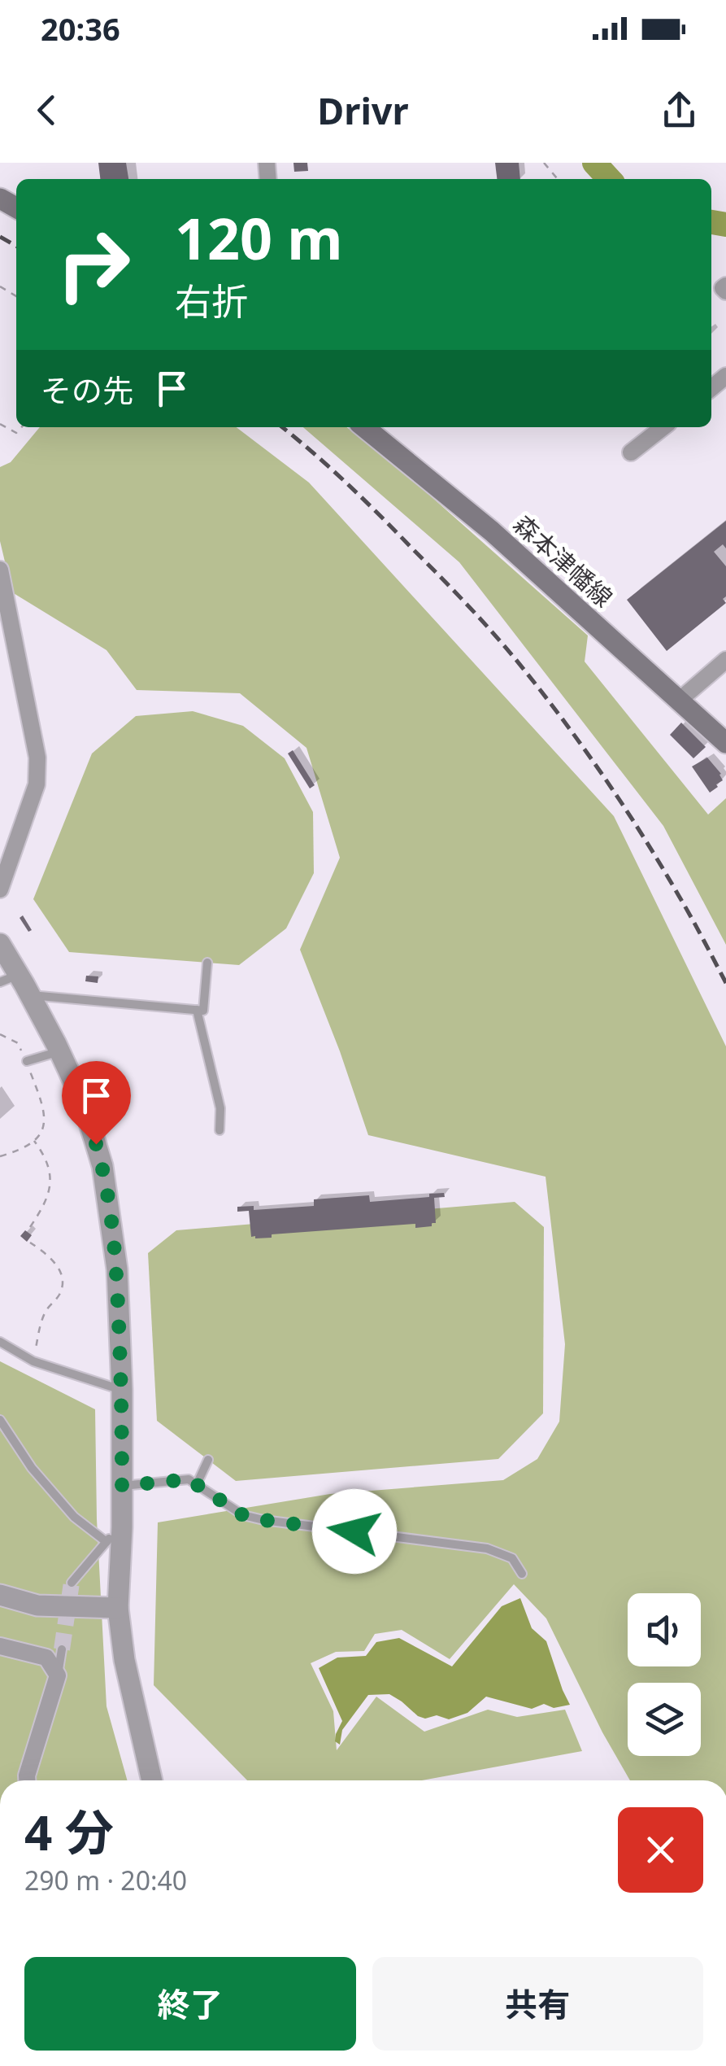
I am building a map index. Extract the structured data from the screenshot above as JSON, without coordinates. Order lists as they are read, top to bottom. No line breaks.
{"streets":{"main road":["森本津幡線"]},"page":{"status":"20:36","header":"Drivr","turn":["120 m","右折"],"then":"その先","heading":["4 分","290 m · 20:40"],"buttons":["終了","共有"]}}
